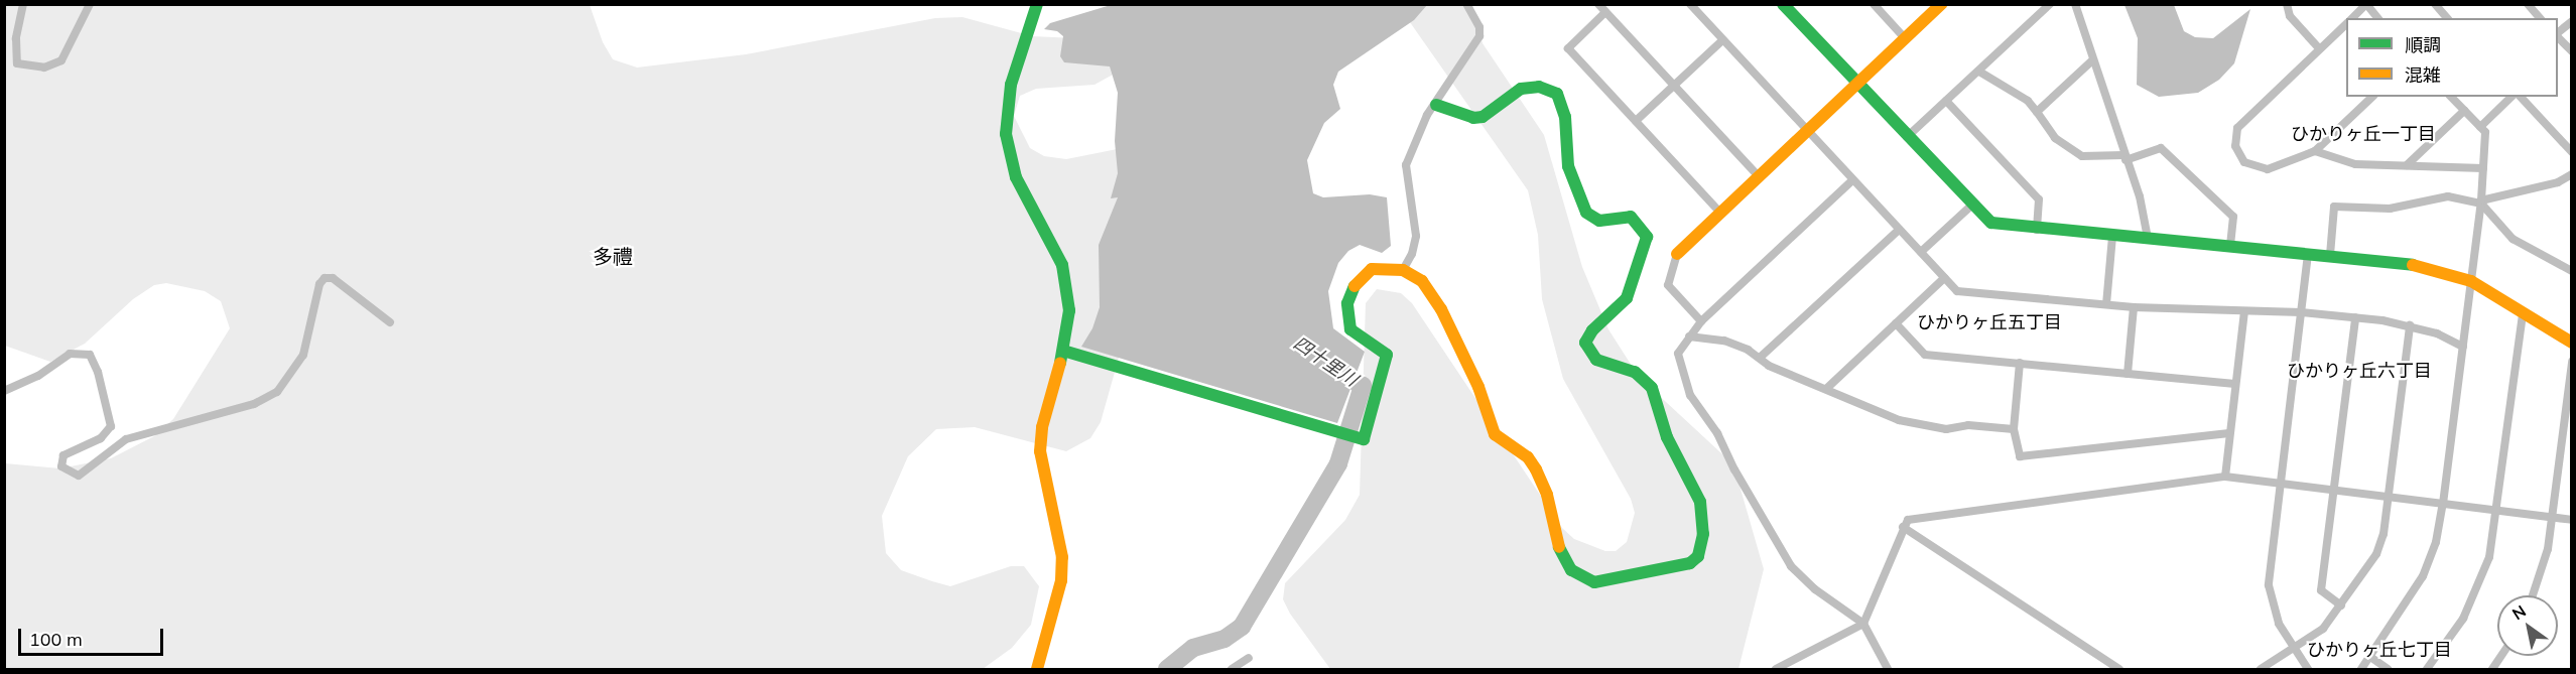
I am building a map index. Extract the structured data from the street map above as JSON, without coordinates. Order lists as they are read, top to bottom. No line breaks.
{"districts":["ひかりヶ丘一丁目","多禮","ひかりヶ丘五丁目","ひかりヶ丘六丁目","ひかりヶ丘七丁目"],"water":["四十里川"],"legend":["順調","混雑"],"scale_bar":"100 m","north":"top left"}
